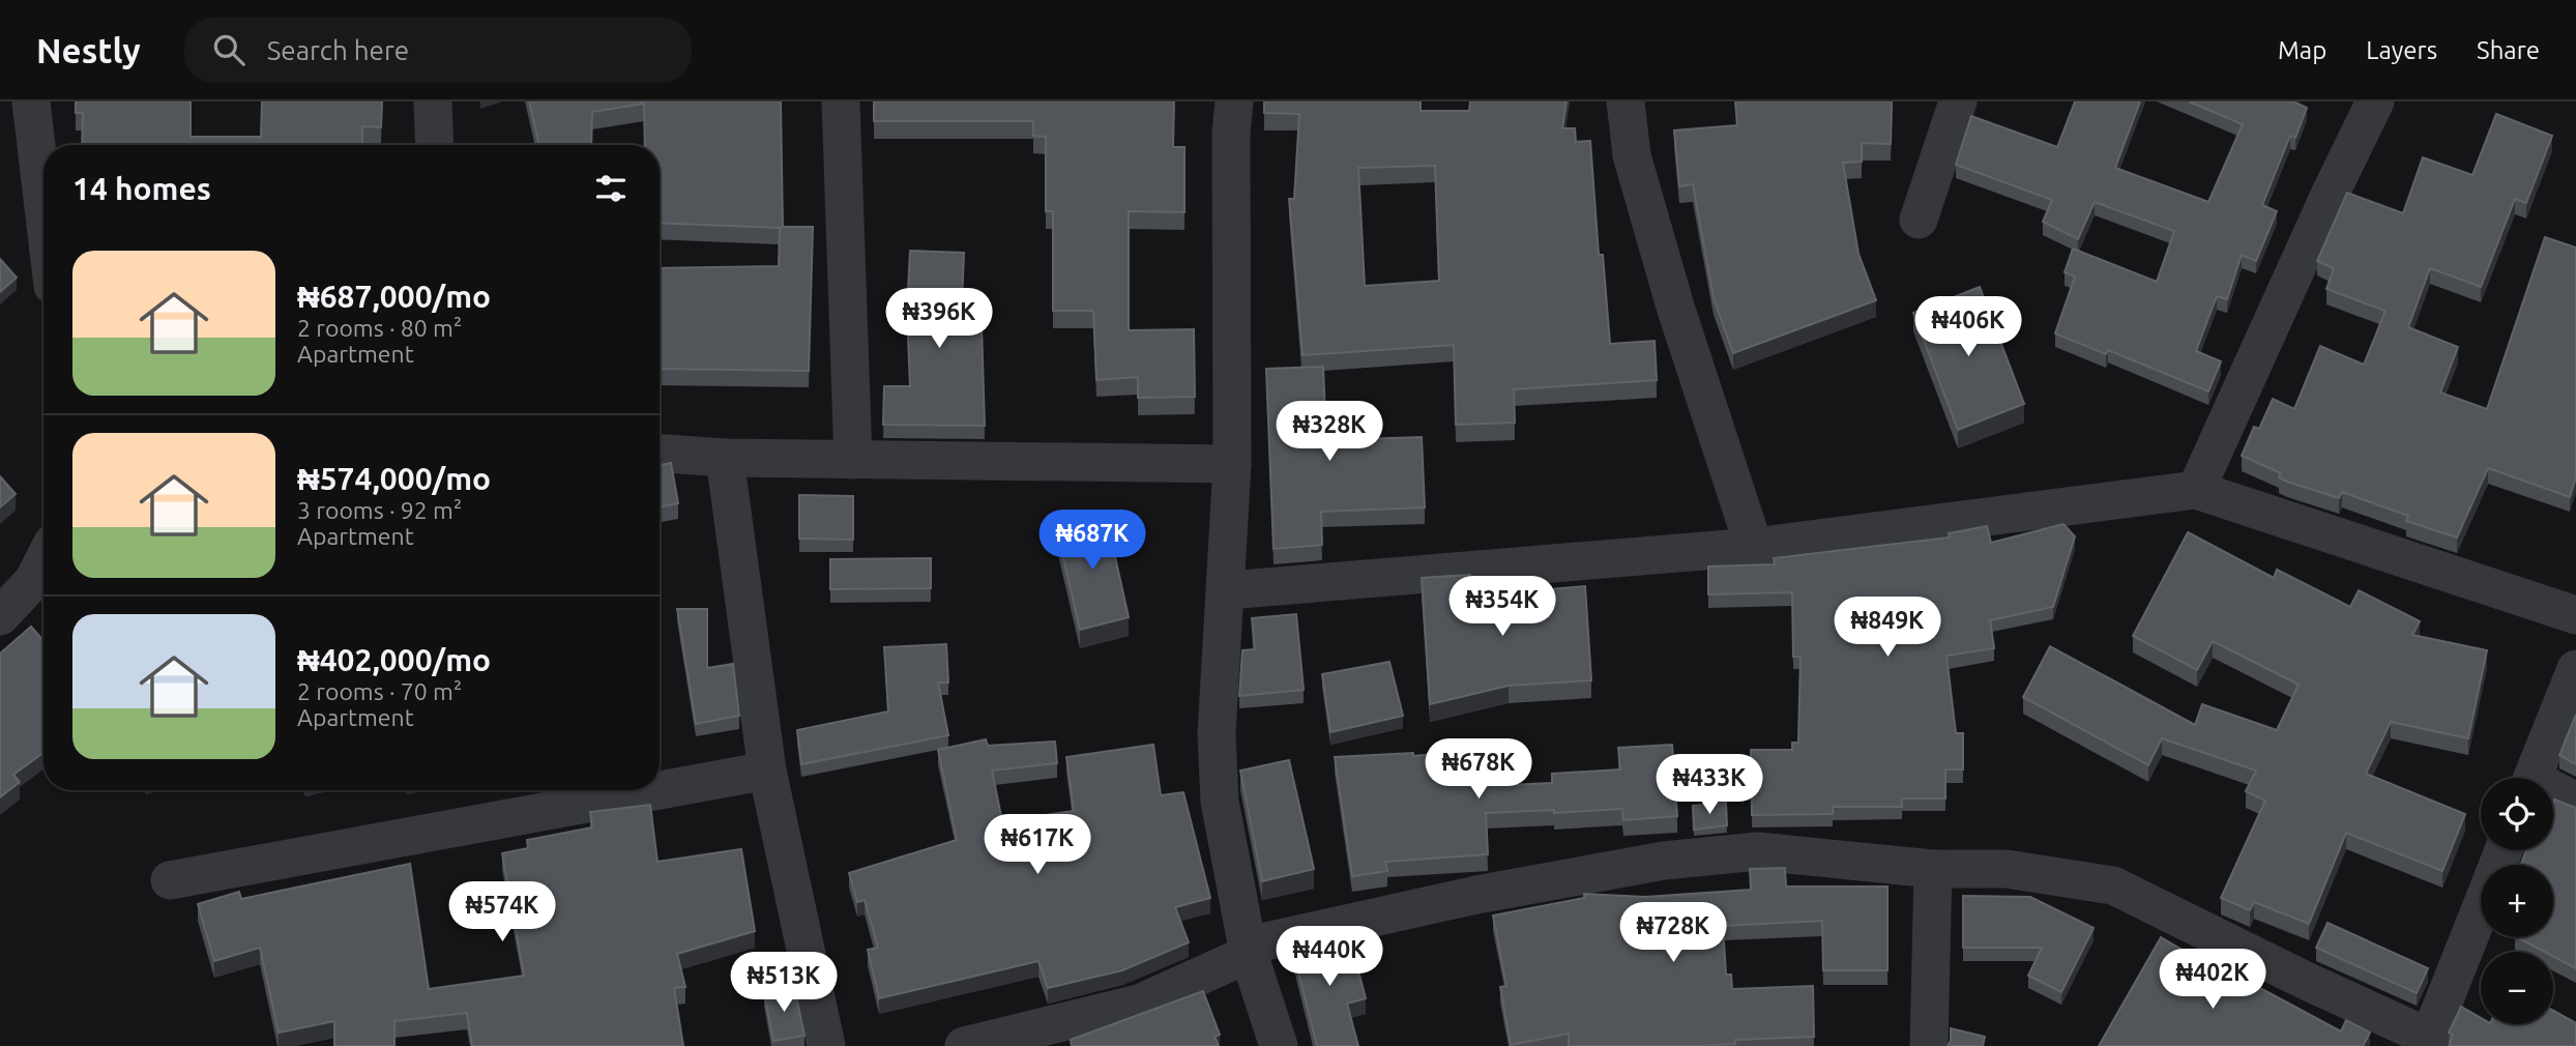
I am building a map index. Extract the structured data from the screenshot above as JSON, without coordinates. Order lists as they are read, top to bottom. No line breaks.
{"page":{"header":"Nestly","search":"Search here","nav":["Map","Layers","Share"],"heading":"14 homes","list":[{"name":"₦687,000/mo","note":"2 rooms · 80 m² · Apartment"},{"name":"₦574,000/mo","note":"3 rooms · 92 m² · Apartment"},{"name":"₦402,000/mo","note":"2 rooms · 70 m² · Apartment"}],"price":["₦396K","₦406K","₦328K","₦687K","₦354K","₦849K","₦678K","₦433K","₦617K","₦574K","₦728K","₦440K","₦402K","₦513K"],"map_buttons":["+","−"]}}
